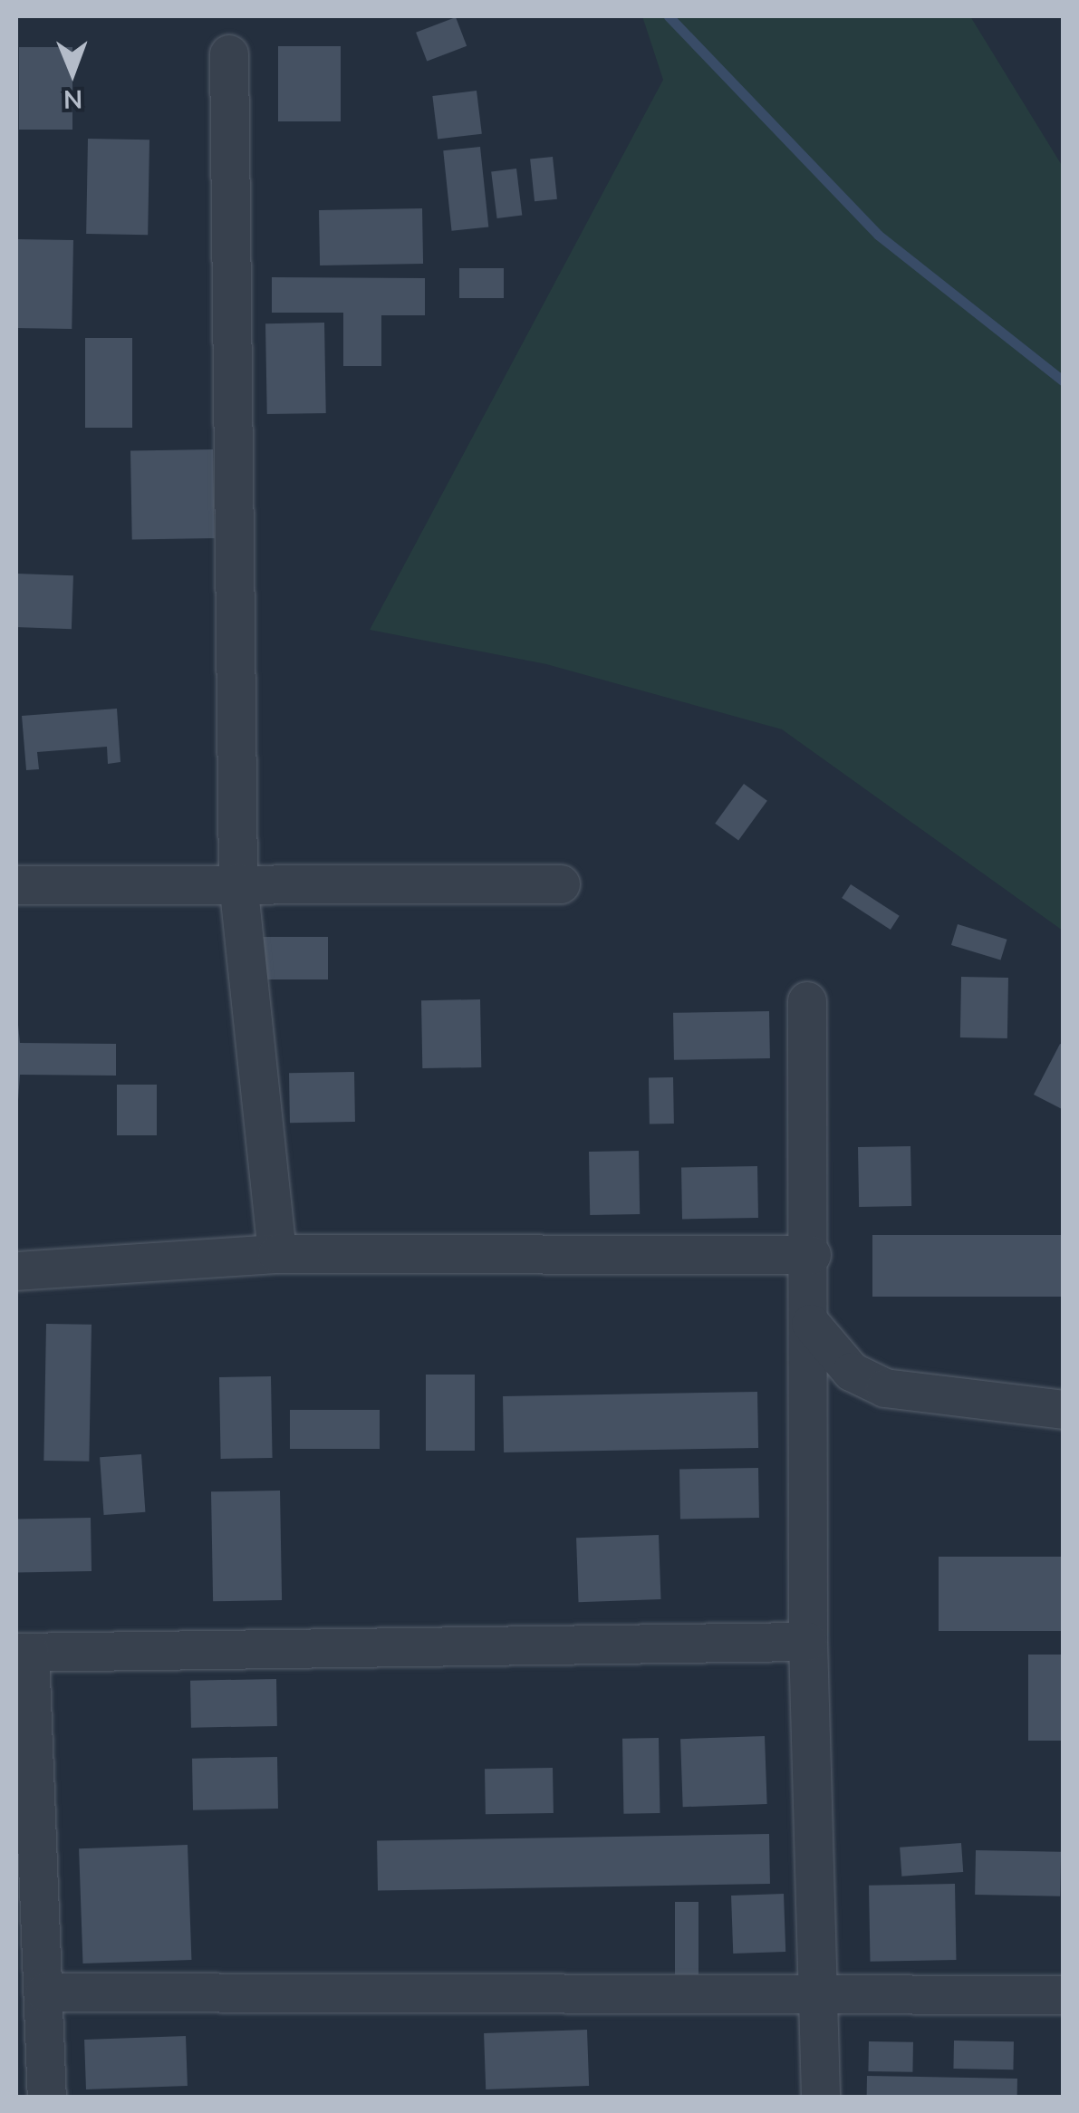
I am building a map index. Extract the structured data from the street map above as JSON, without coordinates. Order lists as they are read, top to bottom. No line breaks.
{"north":"bottom"}
